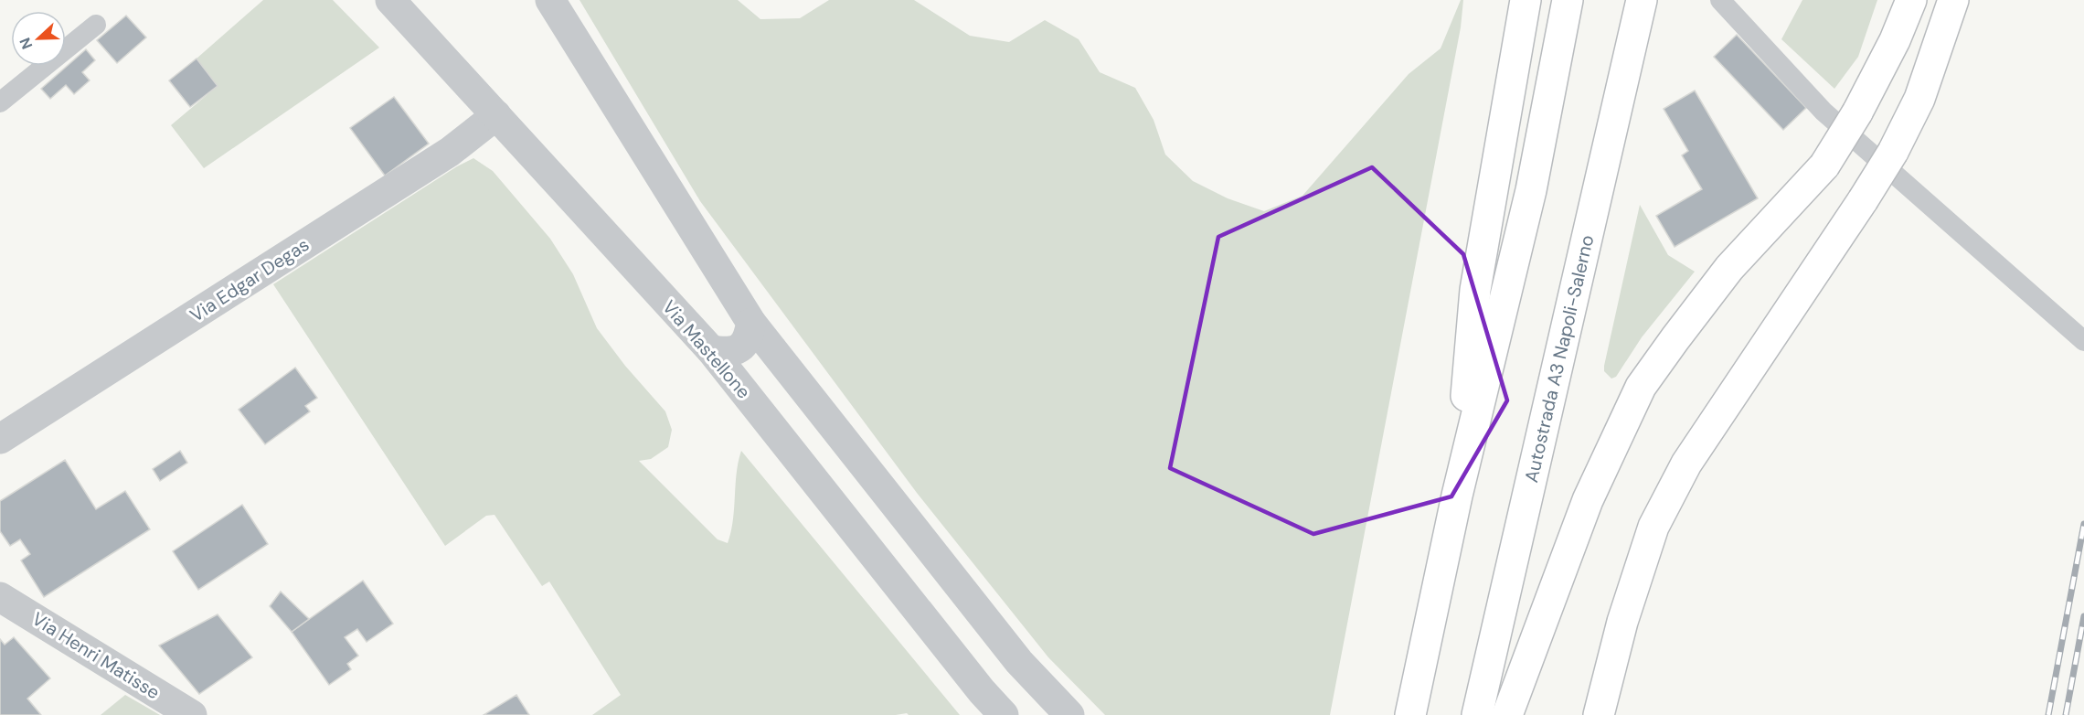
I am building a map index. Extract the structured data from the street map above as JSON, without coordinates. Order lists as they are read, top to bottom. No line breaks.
{"streets":{"highway":["Autostrada A3 Napoli-Salerno"],"street":["Via Edgar Degas","Via Mastellone","Via Henri Matisse"]},"crossings":[["Via Edgar Degas","Via Mastellone"]],"north":"left"}
